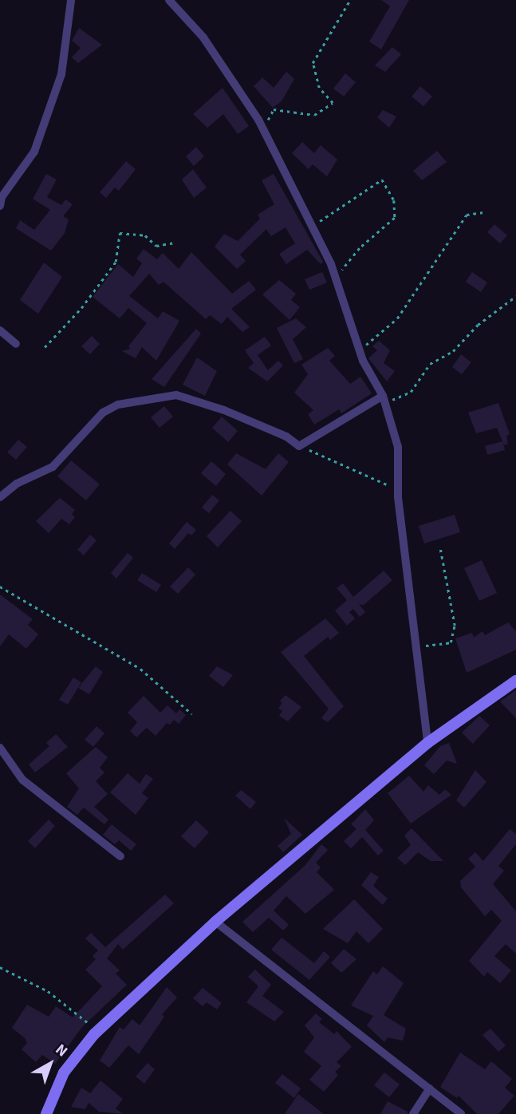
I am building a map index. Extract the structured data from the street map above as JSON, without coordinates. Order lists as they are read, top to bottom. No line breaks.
{"north":"top right"}
